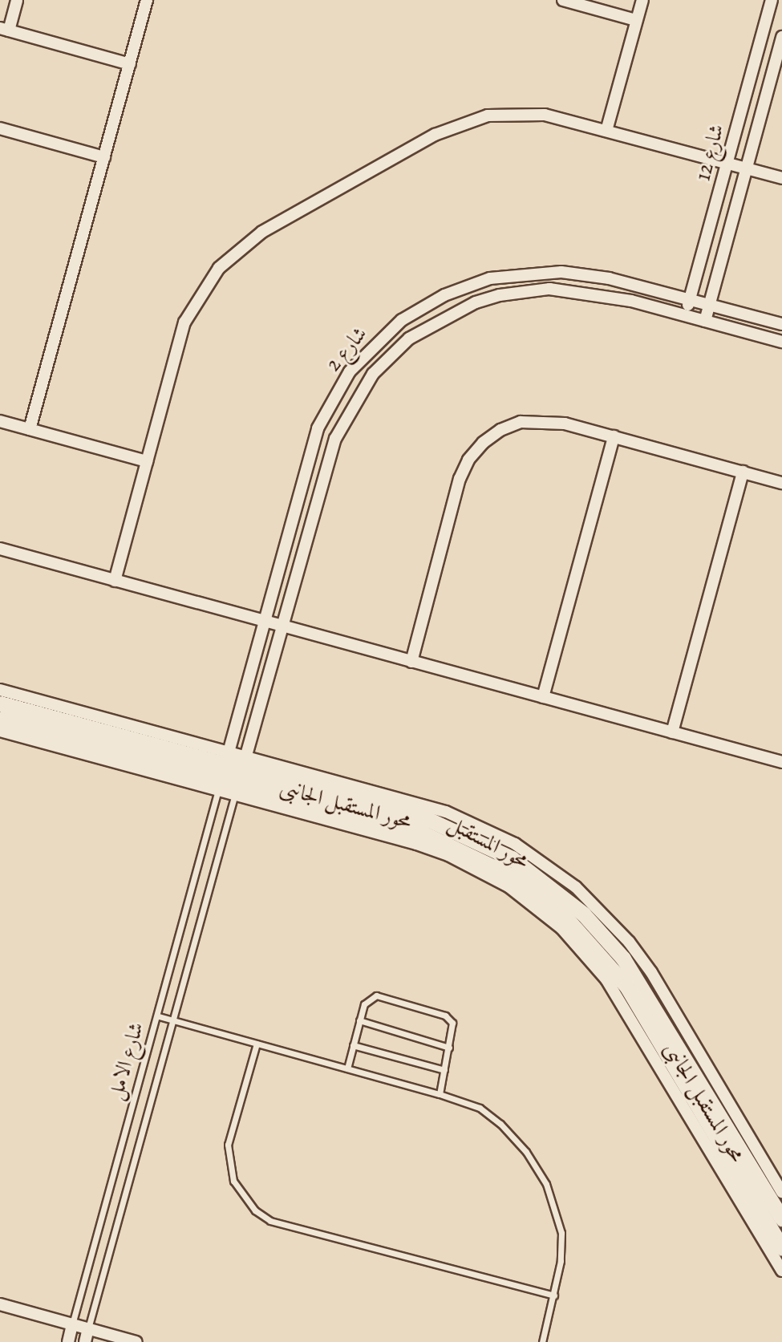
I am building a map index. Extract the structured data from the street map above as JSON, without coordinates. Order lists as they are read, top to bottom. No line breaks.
{"streets":{"street":["شارع 12","شارع 2","محور المستقبل الجانبى","محور المستقبل","شارع الامل"]},"crossings":[["شارع 12","شارع 2"],["شارع 2","محور المستقبل الجانبى"],["شارع 2","محور المستقبل"],["شارع 2","شارع الامل"],["محور المستقبل الجانبى","محور المستقبل"],["محور المستقبل الجانبى","شارع الامل"],["محور المستقبل","شارع الامل"]]}
